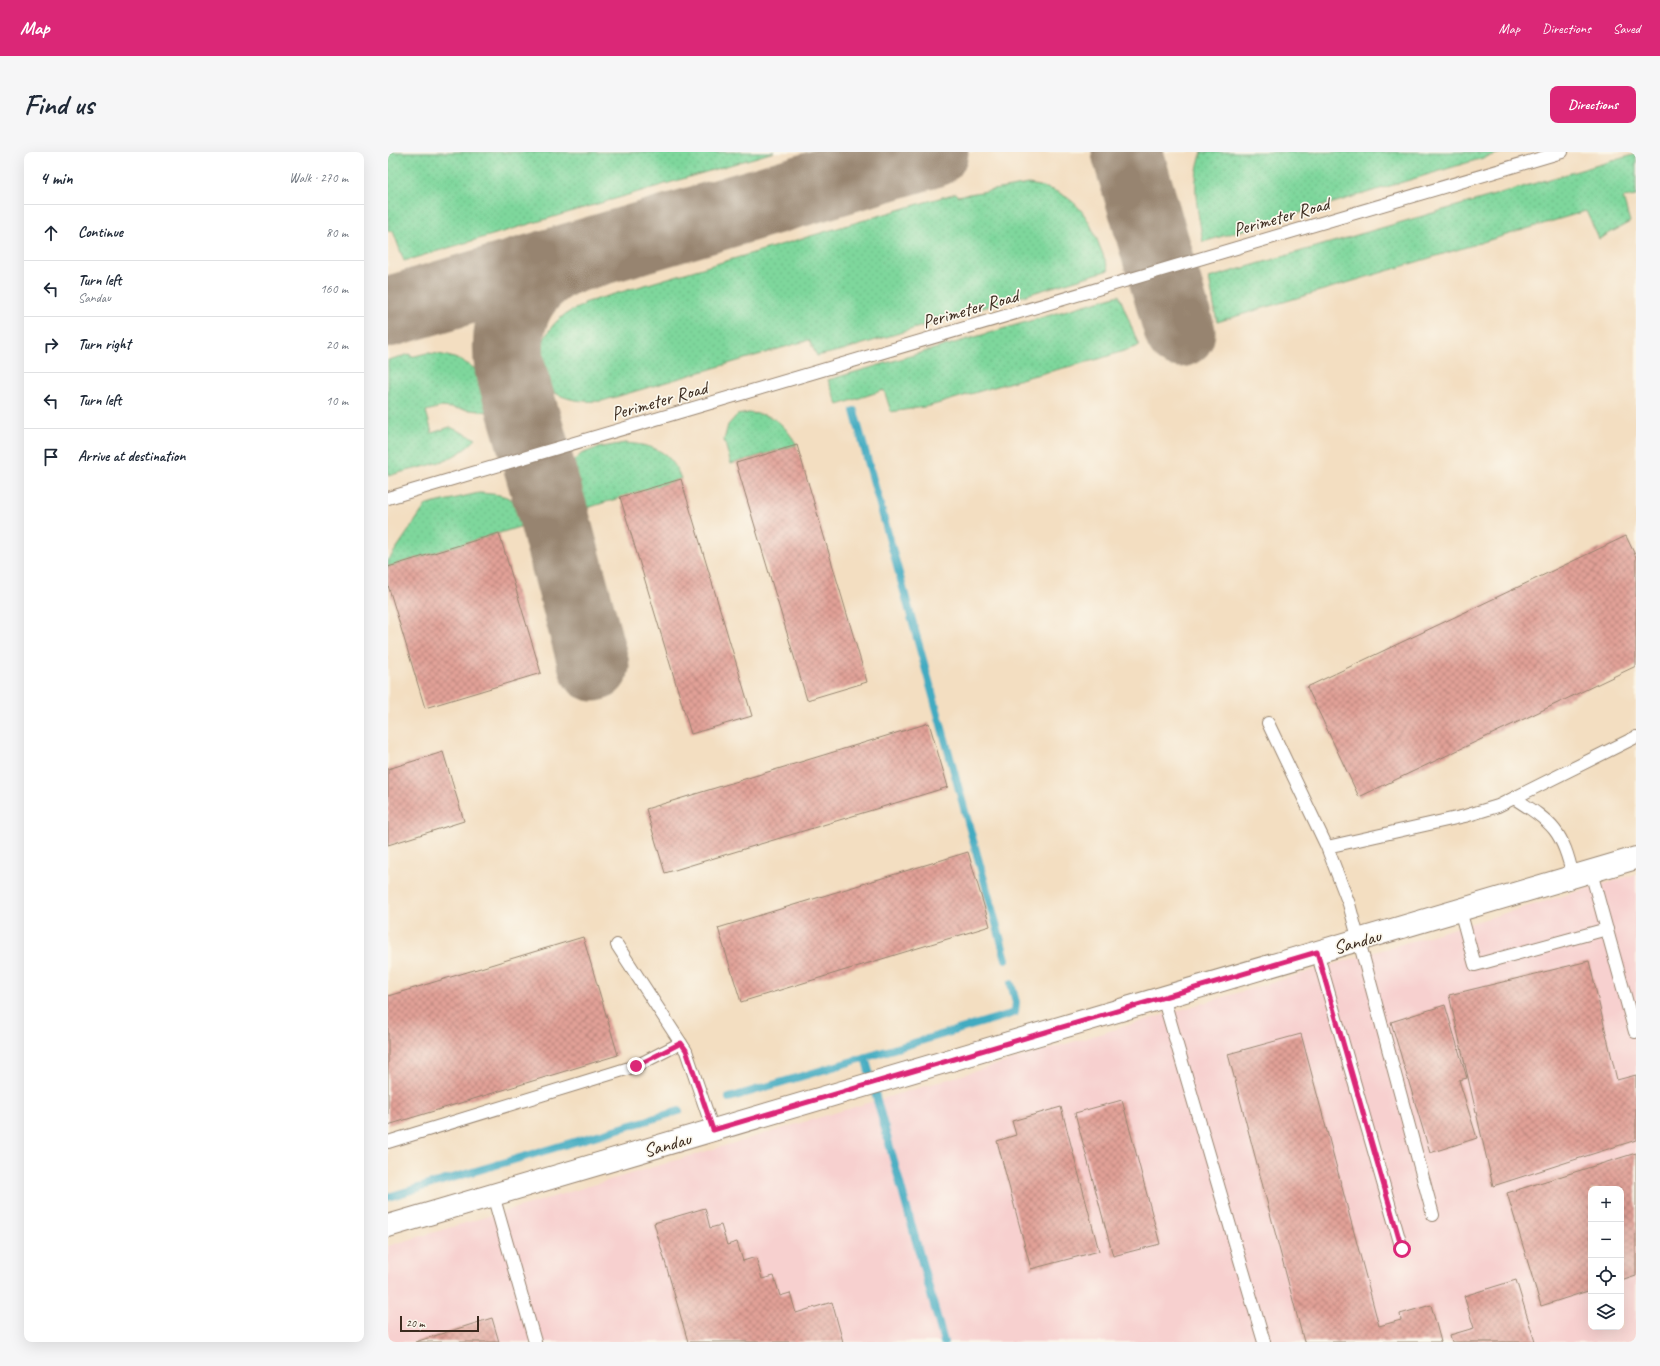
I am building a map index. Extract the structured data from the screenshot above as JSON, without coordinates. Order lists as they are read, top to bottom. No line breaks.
{"streets":{"street":["Sandau"],"lane":["Perimeter Road"]},"scale_bar":"20 m","page":{"header":"Map","nav":["Map","Directions","Saved"],"buttons":"Directions","title":"Find us","heading":["4 min","Walk · 270 m"],"list":[["Continue","80 m"],["Turn left","Sandau","160 m"],["Turn right","20 m"],["Turn left","10 m"],"Arrive at destination"],"map_buttons":["+","−"],"scale":"20 m"}}
